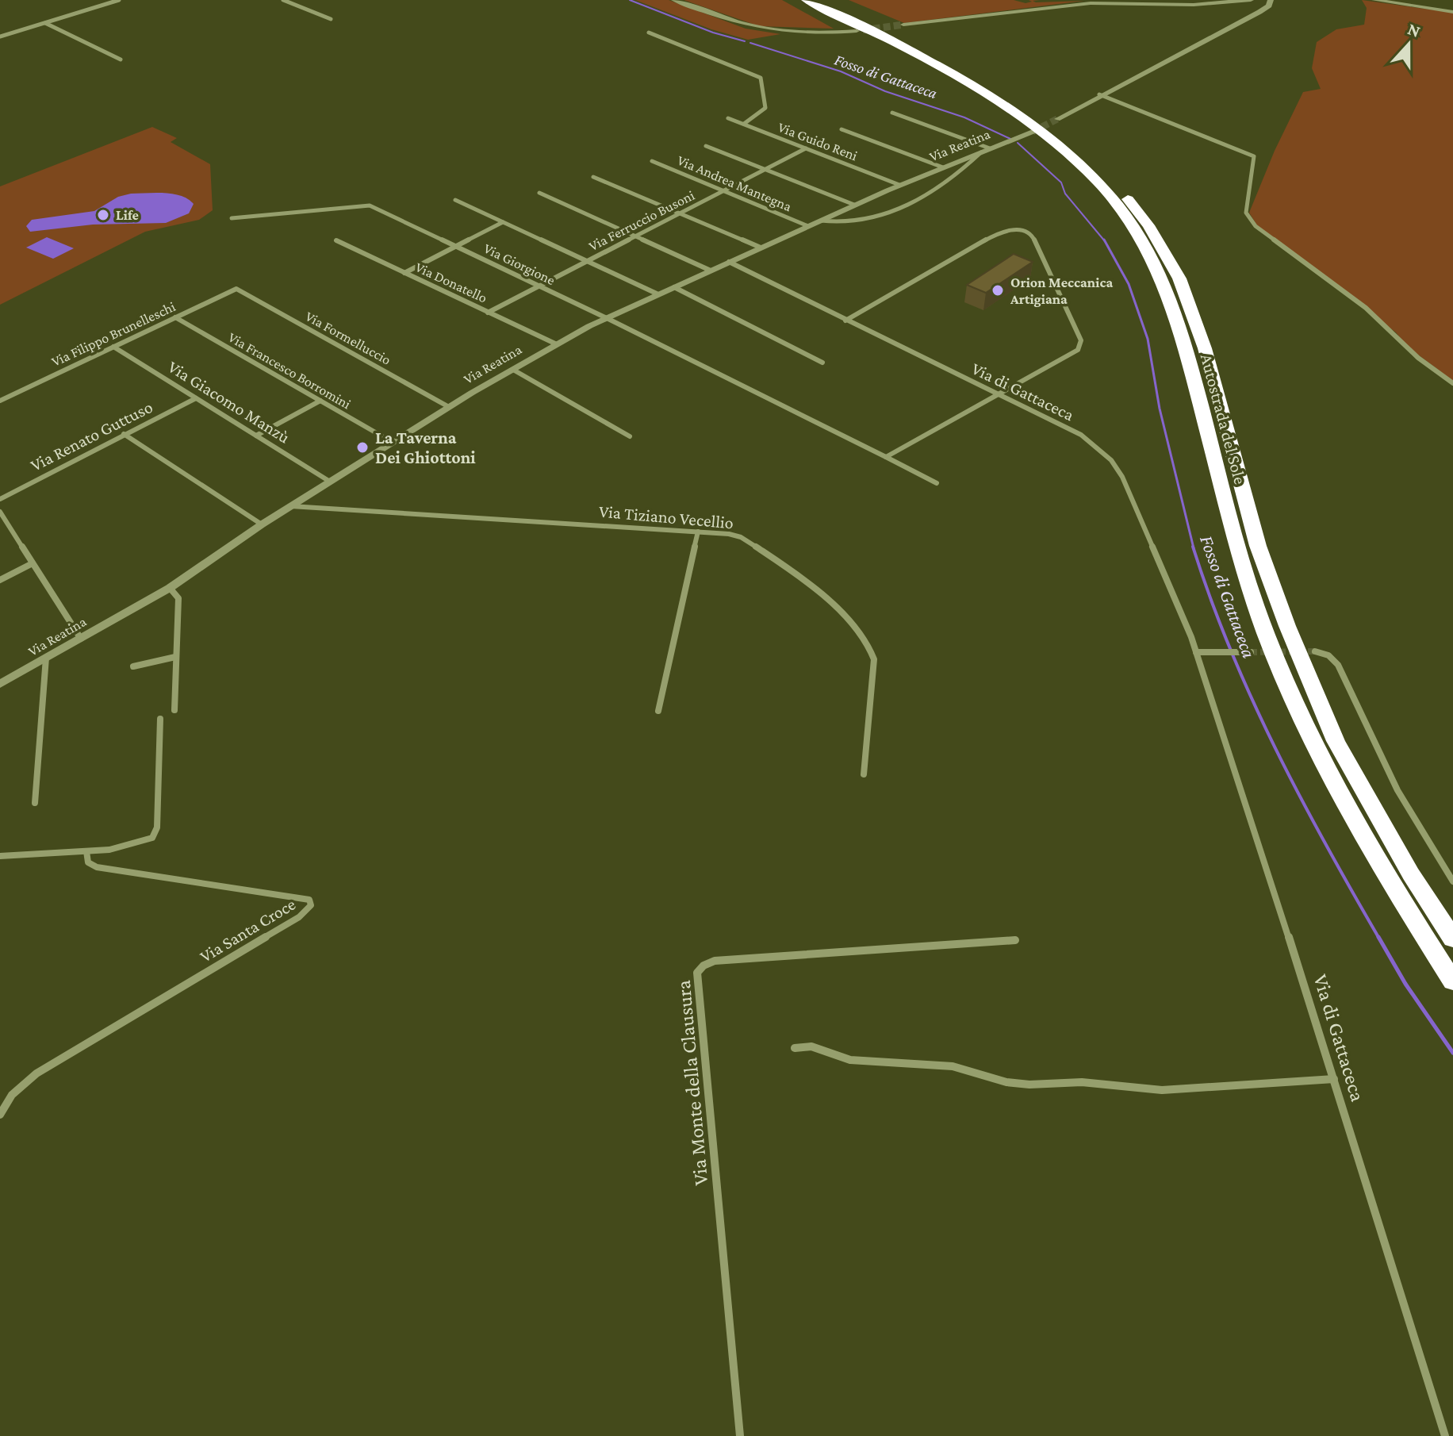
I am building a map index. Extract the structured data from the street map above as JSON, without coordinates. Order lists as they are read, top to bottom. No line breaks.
{"streets":{"highway":["Autostrada del Sole"],"street":["Via Guido Reni","Via Reatina","Via Andrea Mantegna","Via Ferruccio Busoni","Via Giorgione","Via Donatello","Via Filippo Brunelleschi","Via Formelluccio","Via Francesco Borromini","Via di Gattaceca","Via Giacomo Manzù","Via Renato Guttuso","Via Tiziano Vecellio","Via Santa Croce","Via Monte della Clausura"]},"crossings":[["Via Guido Reni","Via Reatina"],["Via Guido Reni","Via Ferruccio Busoni"],["Via Reatina","Via Andrea Mantegna"],["Via Reatina","Via Giorgione"],["Via Reatina","Via Donatello"],["Via Reatina","Via Formelluccio"],["Via Reatina","Via Francesco Borromini"],["Via Reatina","Via di Gattaceca"],["Via Reatina","Via Giacomo Manzù"],["Via Reatina","Via Tiziano Vecellio"],["Via Andrea Mantegna","Via Ferruccio Busoni"],["Via Ferruccio Busoni","Via Giorgione"],["Via Ferruccio Busoni","Via Donatello"],["Via Filippo Brunelleschi","Via Formelluccio"],["Via Filippo Brunelleschi","Via Francesco Borromini"],["Via Filippo Brunelleschi","Via Giacomo Manzù"],["Via Giacomo Manzù","Via Renato Guttuso"]],"water":["Fosso di Gattaceca"],"places":["Life","Orion Meccanica Artigiana","La Taverna Dei Ghiottoni"],"north":"top"}
